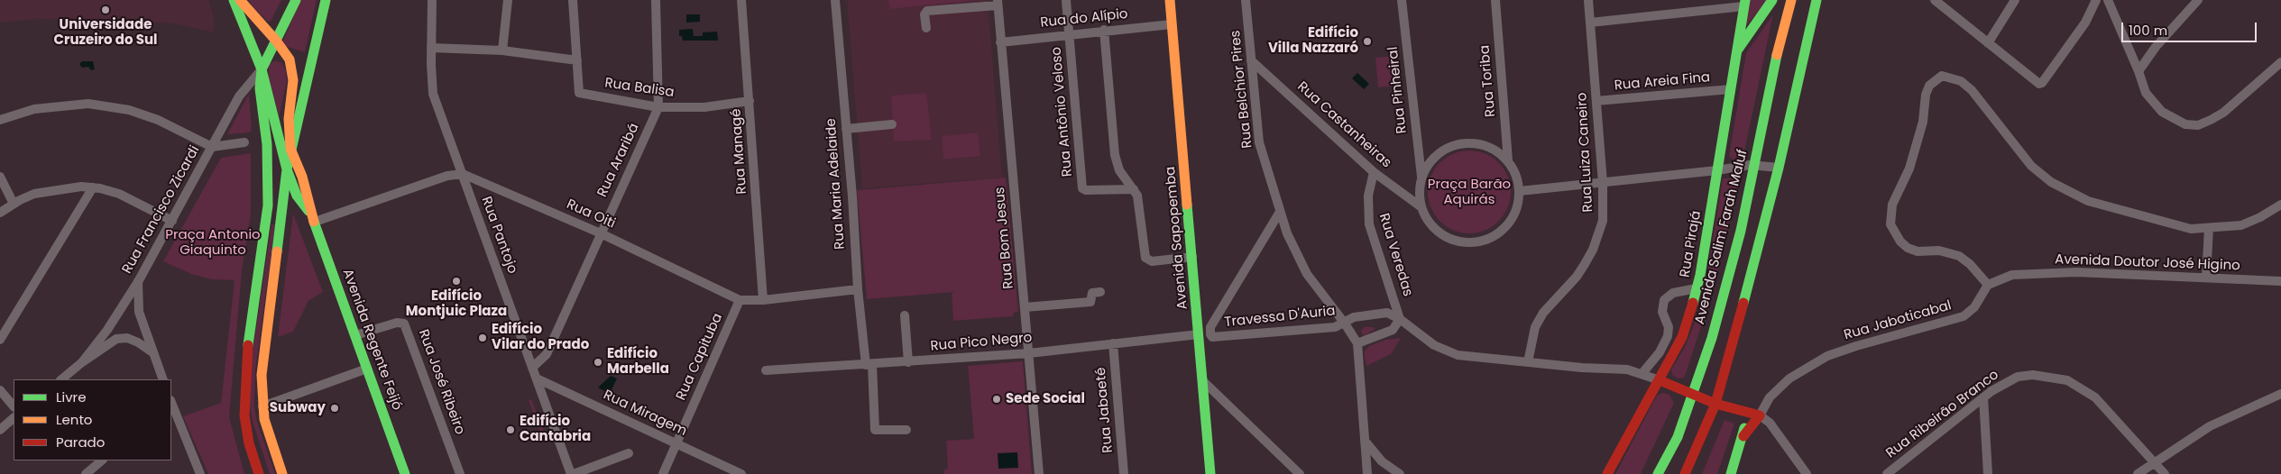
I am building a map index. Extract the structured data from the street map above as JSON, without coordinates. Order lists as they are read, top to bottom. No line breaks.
{"streets":{"main road":["Avenida Salim Farah Maluf","Avenida Sapopemba","Rua Pirajá","Rua Jaboticabal","Avenida Regente Feijó"],"street":["Rua do Alípio","Rua Toriba","Rua Areia Fina","Rua Balisa","Rua Belchior Pires","Rua Pinheiral","Rua Antônio Veloso","Rua Castanheiras","Rua Managé","Rua Luiza Caneiro","Rua Araribá","Rua Maria Adelaide","Rua Francisco Zicardi","Rua Oiti","Rua Pantojo","Rua Bom Jesus","Rua Veredas","Avenida Doutor José Higino","Travessa D'Auria","Rua Pico Negro","Rua Capituba","Rua José Ribeiro","Rua Jabaeté","Rua Miragem","Rua Ribeirão Branco"]},"crossings":[["Rua do Alípio","Rua Antônio Veloso"],["Rua do Alípio","Rua Bom Jesus"],["Rua do Alípio","Avenida Sapopemba"],["Rua Toriba","Rua Pinheiral"],["Rua Toriba","Rua Castanheiras"],["Rua Areia Fina","Rua Luiza Caneiro"],["Rua Areia Fina","Rua Pirajá"],["Rua Balisa","Rua Managé"],["Rua Balisa","Rua Araribá"],["Rua Belchior Pires","Rua Castanheiras"],["Rua Belchior Pires","Travessa D'Auria"],["Rua Pinheiral","Rua Castanheiras"],["Rua Castanheiras","Rua Veredas"],["Rua Managé","Rua Oiti"],["Rua Araribá","Rua Oiti"],["Rua Araribá","Rua Pantojo"],["Rua Maria Adelaide","Rua Oiti"],["Rua Maria Adelaide","Rua Pico Negro"],["Rua Francisco Zicardi","Avenida Regente Feijó"],["Rua Oiti","Rua Pantojo"],["Rua Oiti","Rua Capituba"],["Rua Pantojo","Rua Miragem"],["Rua Bom Jesus","Rua Pico Negro"],["Avenida Sapopemba","Rua Pico Negro"],["Rua Veredas","Travessa D'Auria"],["Avenida Doutor José Higino","Rua Jaboticabal"],["Avenida Regente Feijó","Rua José Ribeiro"],["Rua Pico Negro","Rua Jabaeté"],["Rua Capituba","Rua Miragem"]],"parks":["Praça Barão Aquirás","Praça Antonio Giaquinto"],"places":["Universidade Cruzeiro do Sul","Edifício Villa Nazzaró","Edifício Montjuic Plaza","Edifício Vilar do Prado","Edifício Marbella","Sede Social","Subway","Edifício Cantabria"],"legend":["Livre","Lento","Parado"],"scale_bar":"100 m"}
